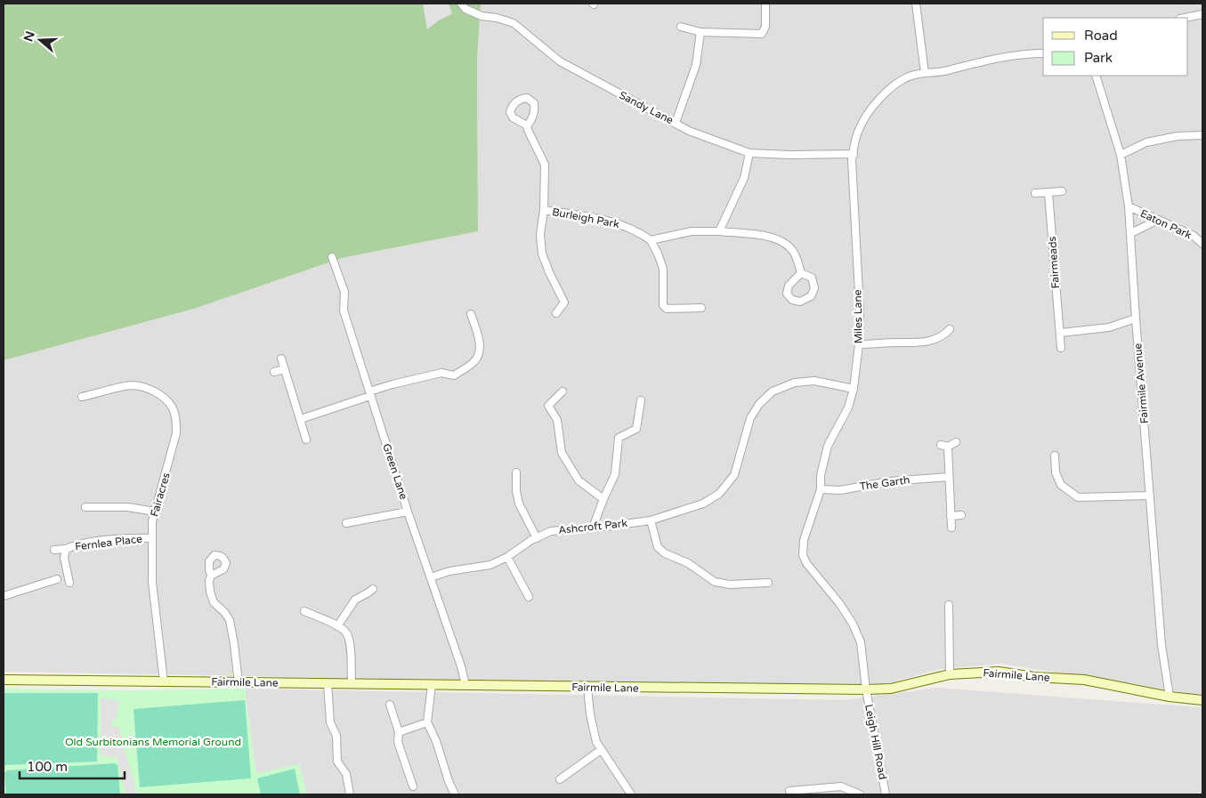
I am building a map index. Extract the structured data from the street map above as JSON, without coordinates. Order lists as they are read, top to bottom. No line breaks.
{"streets":{"street":["Sandy Lane","Burleigh Park","Eaton Park","Fairmeads","Miles Lane","Fairmile Avenue","Green Lane","The Garth","Fairacres","Ashcroft Park","Fernlea Place","Fairmile Lane","Leigh Hill Road"]},"crossings":[["Sandy Lane","Miles Lane"],["Eaton Park","Fairmile Avenue"],["Miles Lane","The Garth"],["Miles Lane","Ashcroft Park"],["Miles Lane","Fairmile Lane"],["Miles Lane","Leigh Hill Road"],["Fairmile Avenue","Fairmile Lane"],["Green Lane","Ashcroft Park"],["Green Lane","Fairmile Lane"],["Fairacres","Fernlea Place"],["Fairacres","Fairmile Lane"],["Fairmile Lane","Leigh Hill Road"]],"parks":["Old Surbitonians Memorial Ground"],"legend":["Road","Park"],"scale_bar":"100 m","north":"left"}
